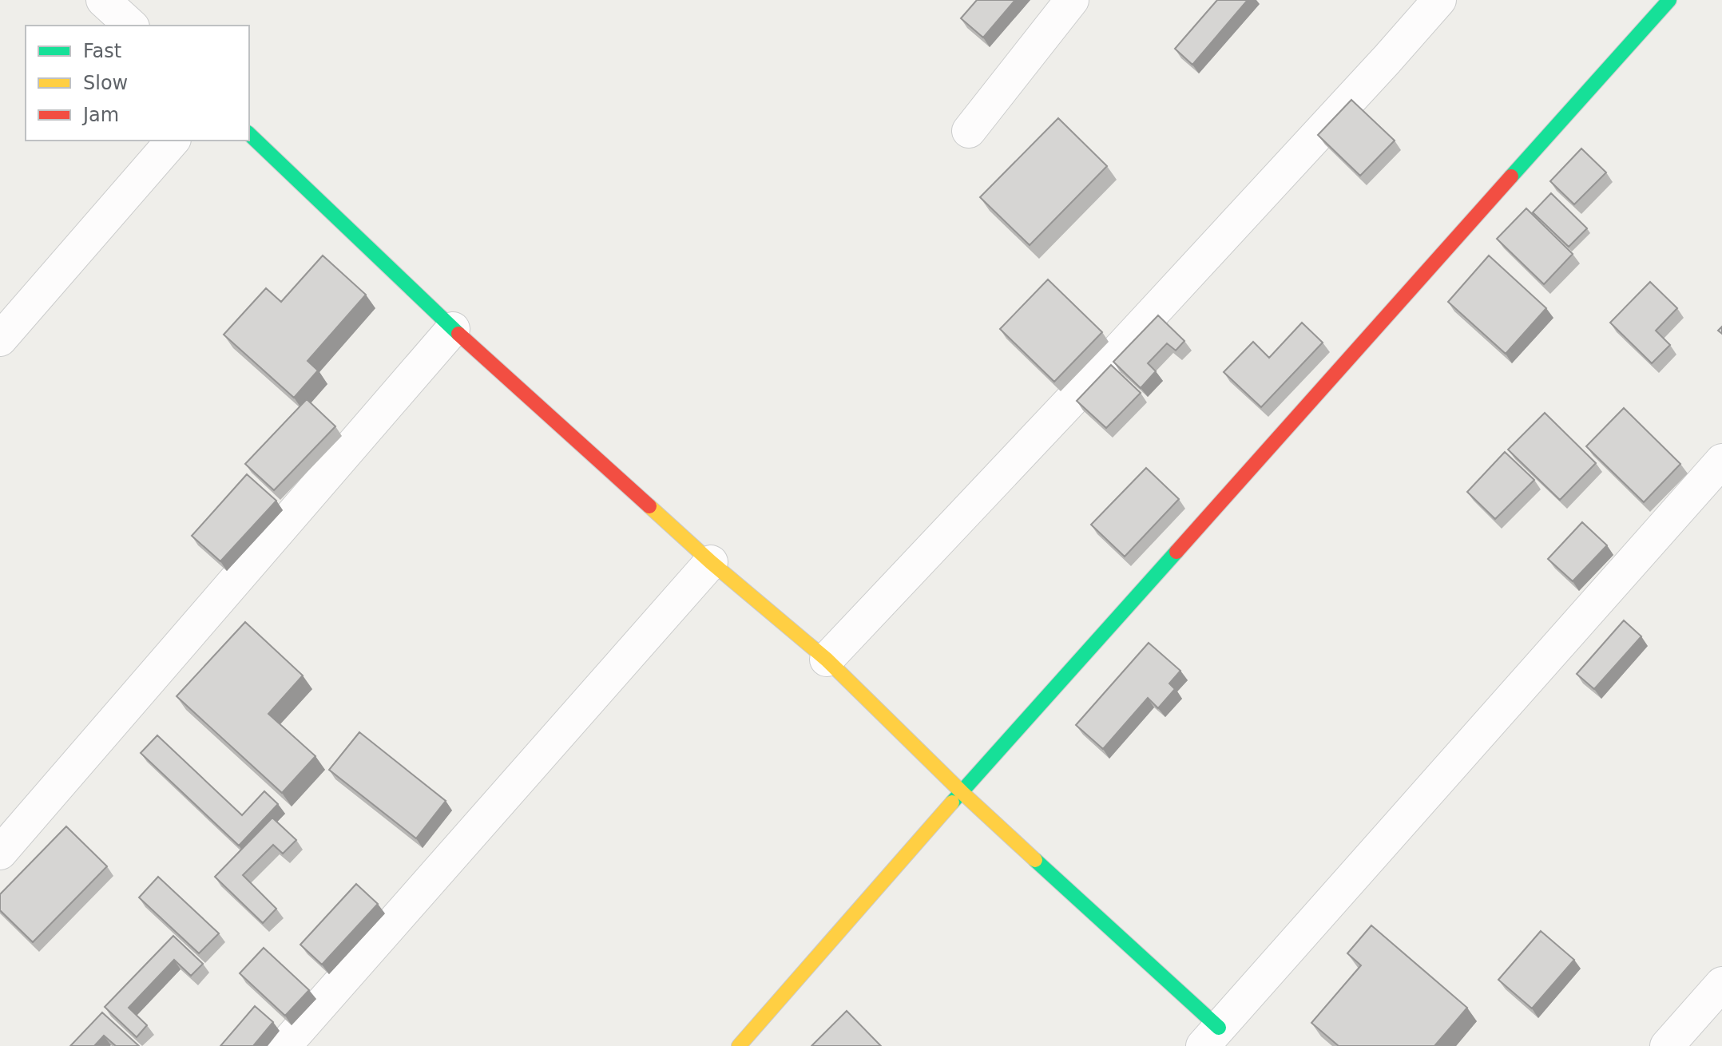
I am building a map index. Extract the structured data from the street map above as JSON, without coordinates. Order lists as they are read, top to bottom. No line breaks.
{"legend":["Fast","Slow","Jam"]}
